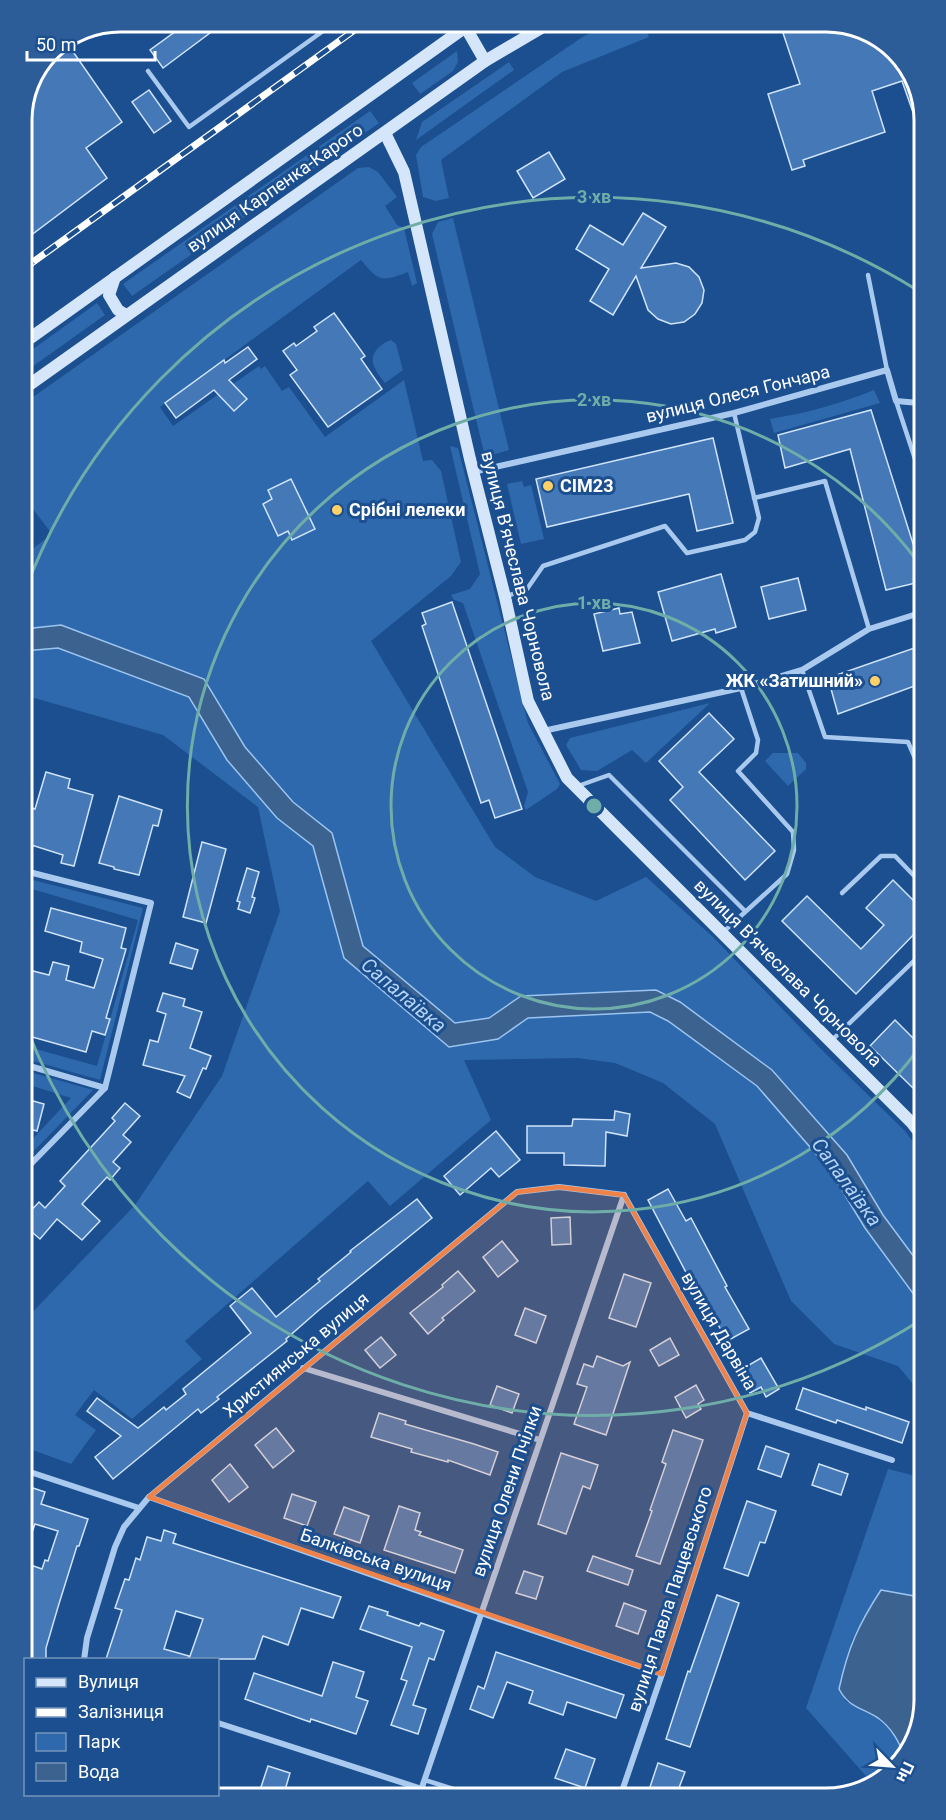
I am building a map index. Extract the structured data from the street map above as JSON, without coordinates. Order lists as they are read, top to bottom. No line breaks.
{"streets":{"street":["вулиця Карпенка-Карого","вулиця Олеся Гончара","вулиця Вʼячеслава Чорновола","вулиця Дарвіна","Християнська вулиця","вулиця Олени Пчілки","Балківська вулиця","вулиця Павла Пащевського"]},"crossings":[["вулиця Карпенка-Карого","вулиця Вʼячеслава Чорновола"],["вулиця Олеся Гончара","вулиця Вʼячеслава Чорновола"],["вулиця Дарвіна","Християнська вулиця"],["вулиця Дарвіна","вулиця Олени Пчілки"],["вулиця Дарвіна","вулиця Павла Пащевського"],["Християнська вулиця","вулиця Олени Пчілки"],["Християнська вулиця","Балківська вулиця"],["вулиця Олени Пчілки","Балківська вулиця"],["Балківська вулиця","вулиця Павла Пащевського"]],"water":["Сапалаївка"],"places":["СІМ23","Срібні лелеки","ЖК «Затишний»"],"legend":["Вулиця","Залізниця","Парк","Вода"],"scale_bar":"50 m","north":"bottom right","rings":["3 хв","2 хв","1 хв"]}
